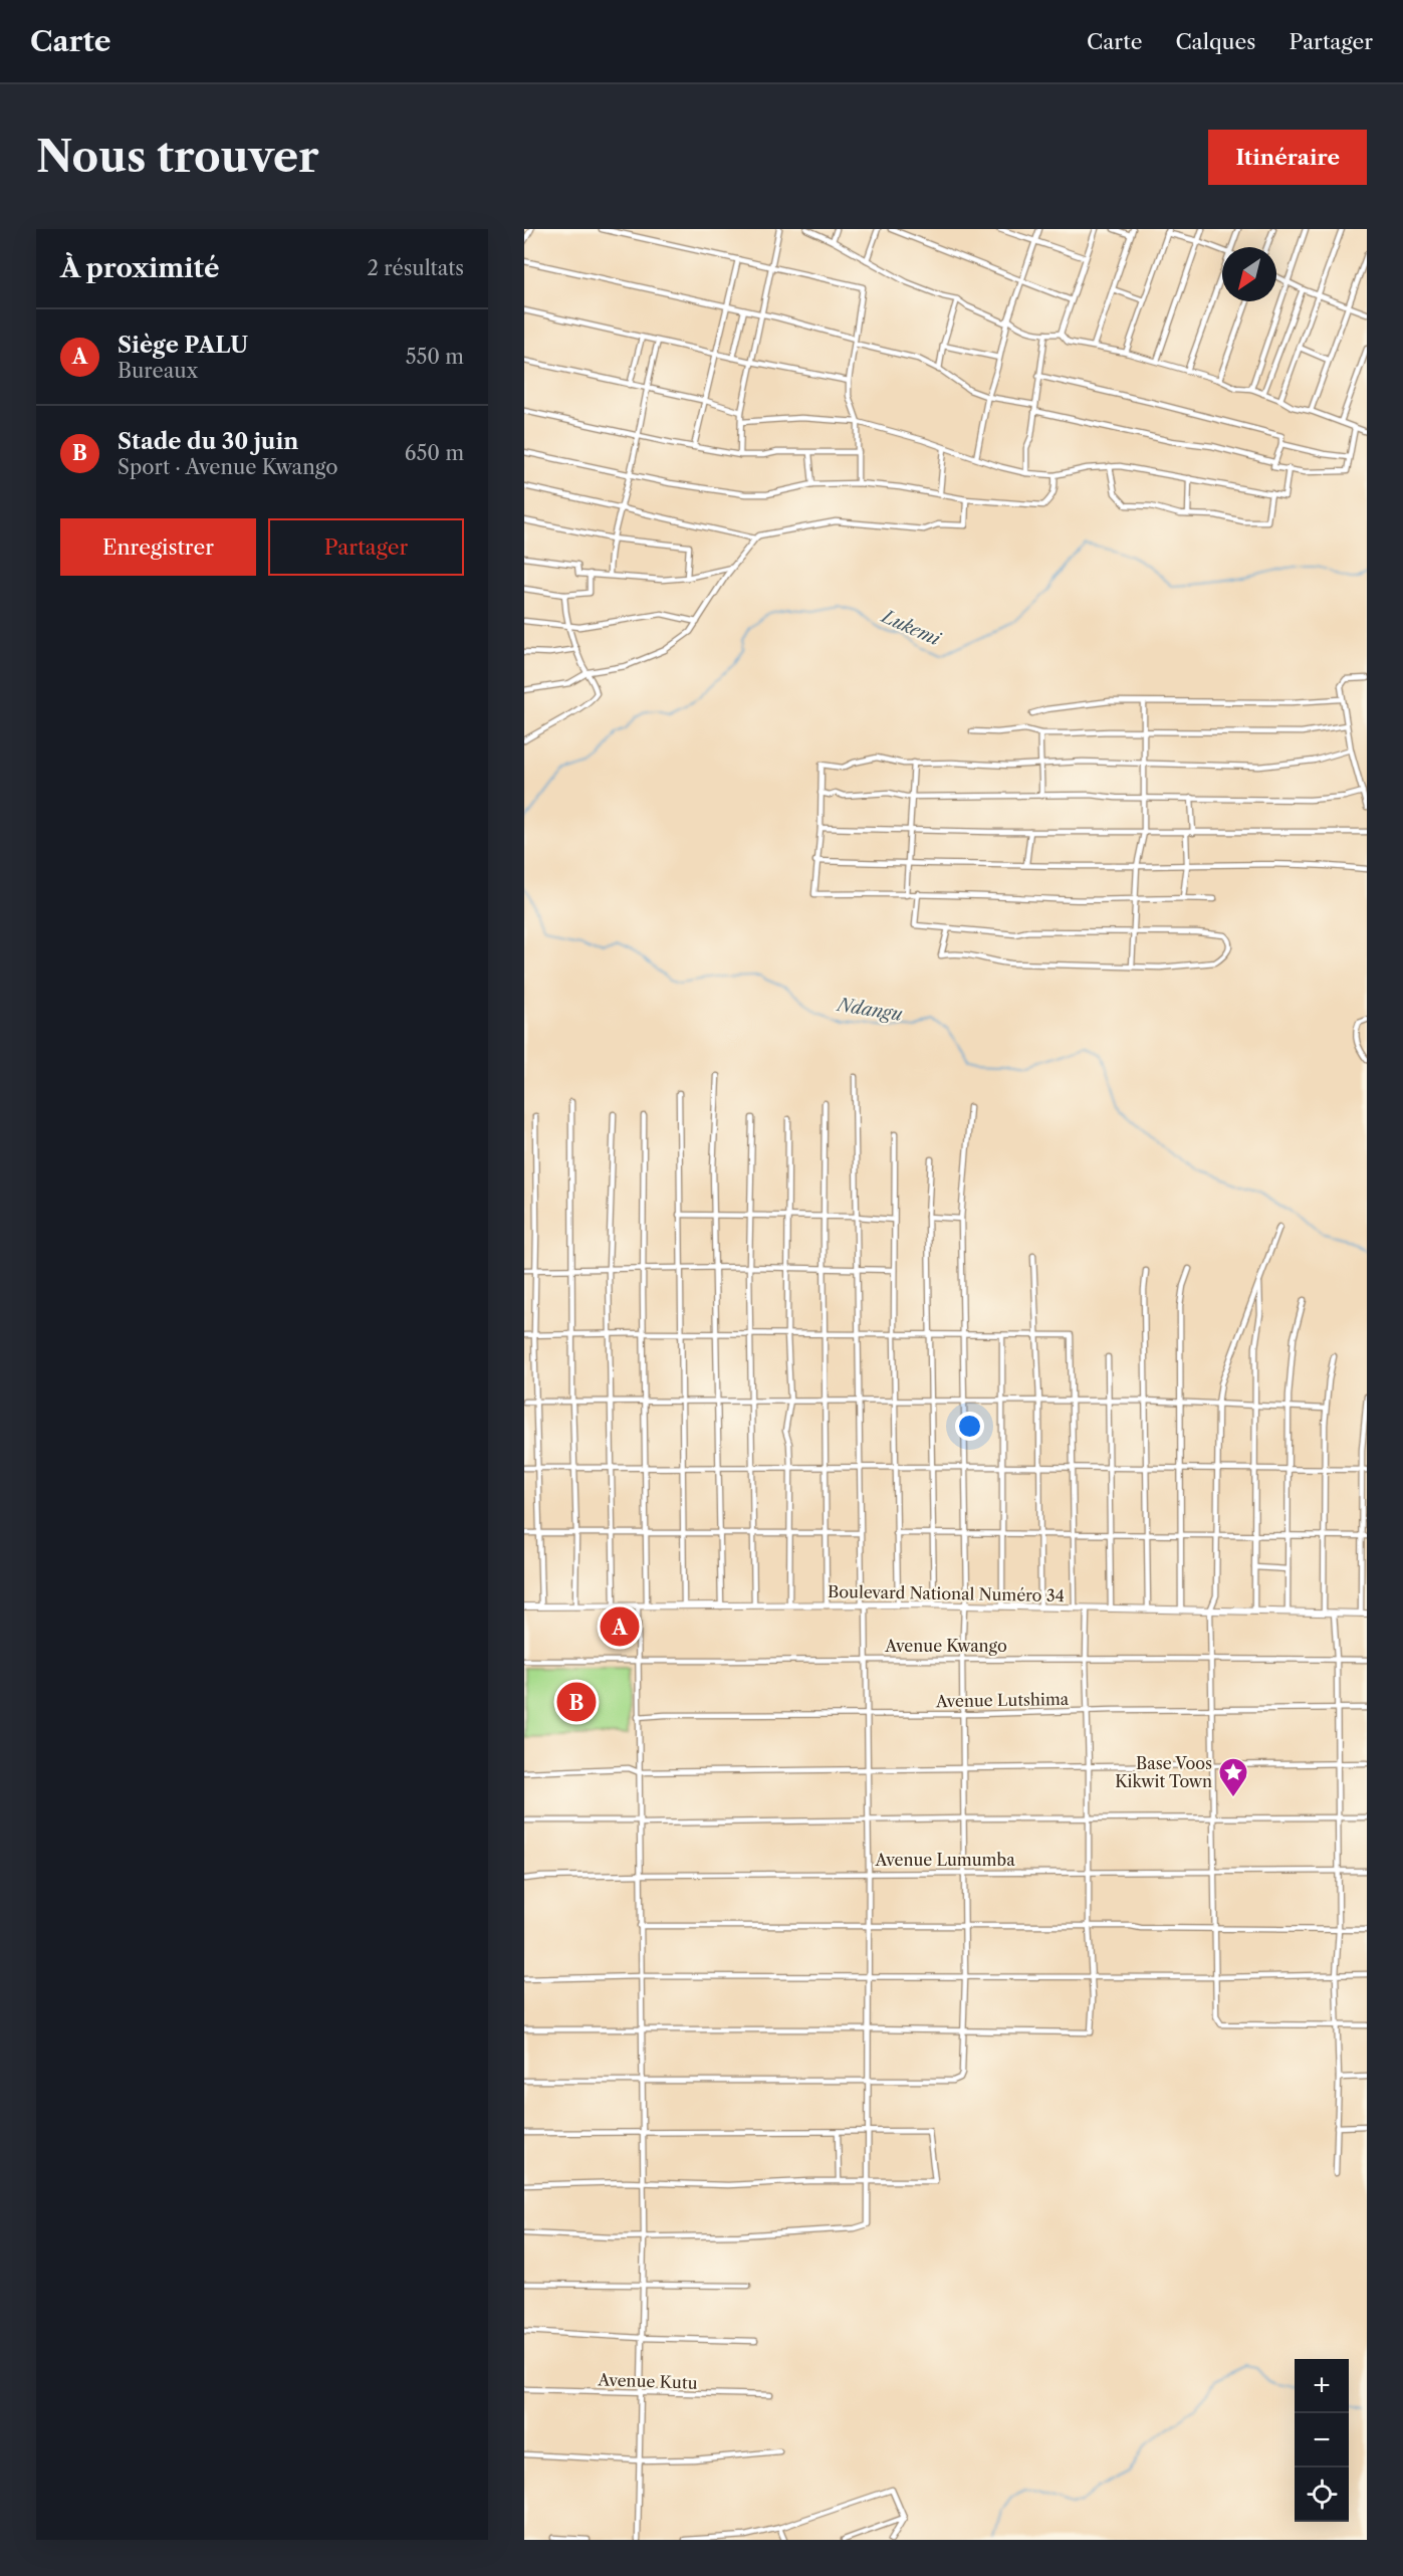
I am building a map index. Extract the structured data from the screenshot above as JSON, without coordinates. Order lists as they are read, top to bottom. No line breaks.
{"streets":{"main road":["Boulevard National Numéro 34"],"street":["Avenue Kwango","Avenue Lutshima","Avenue Lumumba","Avenue Kutu"]},"water":["Lukemi","Ndangu"],"places":{"place":["Base Voos Kikwit Town"]},"north":"bottom left","page":{"header":"Carte","nav":["Carte","Calques","Partager"],"buttons":["Itinéraire",["Enregistrer","Partager"]],"title":"Nous trouver","heading":["À proximité","2 résultats"],"list":[{"mark":"A","name":"Siège PALU","note":"Bureaux","value":"550 m"},{"mark":"B","name":"Stade du 30 juin","note":"Sport · Avenue Kwango","value":"650 m"}],"pins":["A","B"],"map_buttons":["+","−"]}}
